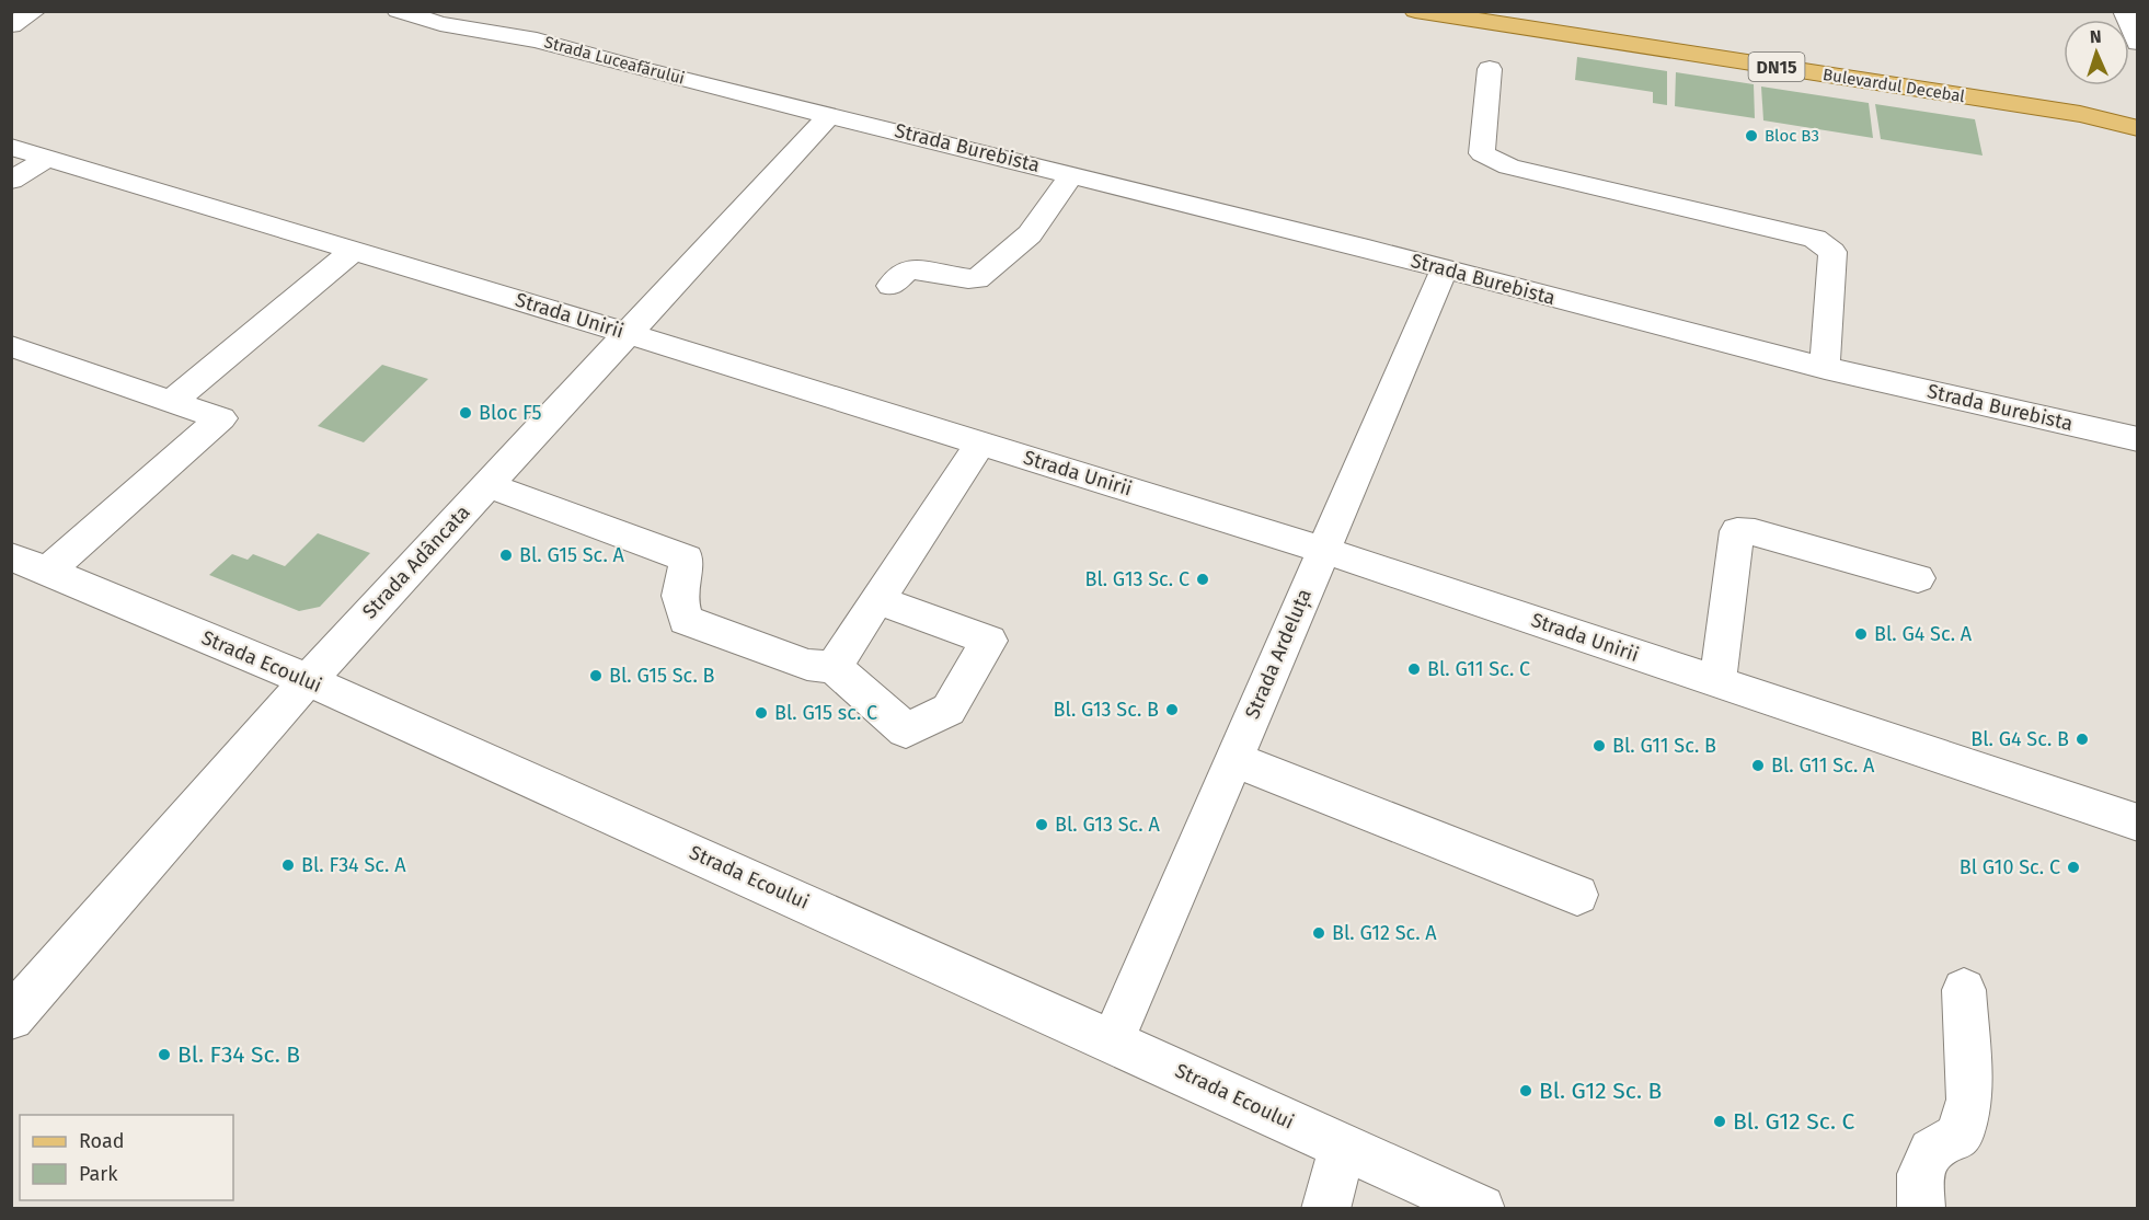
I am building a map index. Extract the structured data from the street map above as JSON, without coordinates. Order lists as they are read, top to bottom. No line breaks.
{"streets":{"main road":["DN15","Bulevardul Decebal"],"street":["Strada Luceafărului","Strada Burebista","Strada Unirii","Strada Adâncata","Strada Ardeluța","Strada Ecoului"]},"crossings":[["Strada Luceafărului","Strada Burebista"],["Strada Luceafărului","Strada Adâncata"],["Strada Burebista","Strada Adâncata"],["Strada Burebista","Strada Ardeluța"],["Strada Unirii","Strada Adâncata"],["Strada Unirii","Strada Ardeluța"],["Strada Adâncata","Strada Ecoului"],["Strada Ardeluța","Strada Ecoului"]],"places":["Bloc B3","Bloc F5","Bl. G15 Sc. A","Bl. G13 Sc. C","Bl. G4 Sc. A","Bl. G11 Sc. C","Bl. G15 Sc. B","Bl. G13 Sc. B","Bl. G15 sc. C","Bl. G4 Sc. B","Bl. G11 Sc. B","Bl. G11 Sc. A","Bl. G13 Sc. A","Bl. F34 Sc. A","Bl G10 Sc. C","Bl. G12 Sc. A","Bl. F34 Sc. B","Bl. G12 Sc. B","Bl. G12 Sc. C"],"legend":["Road","Park"],"north":"top"}
